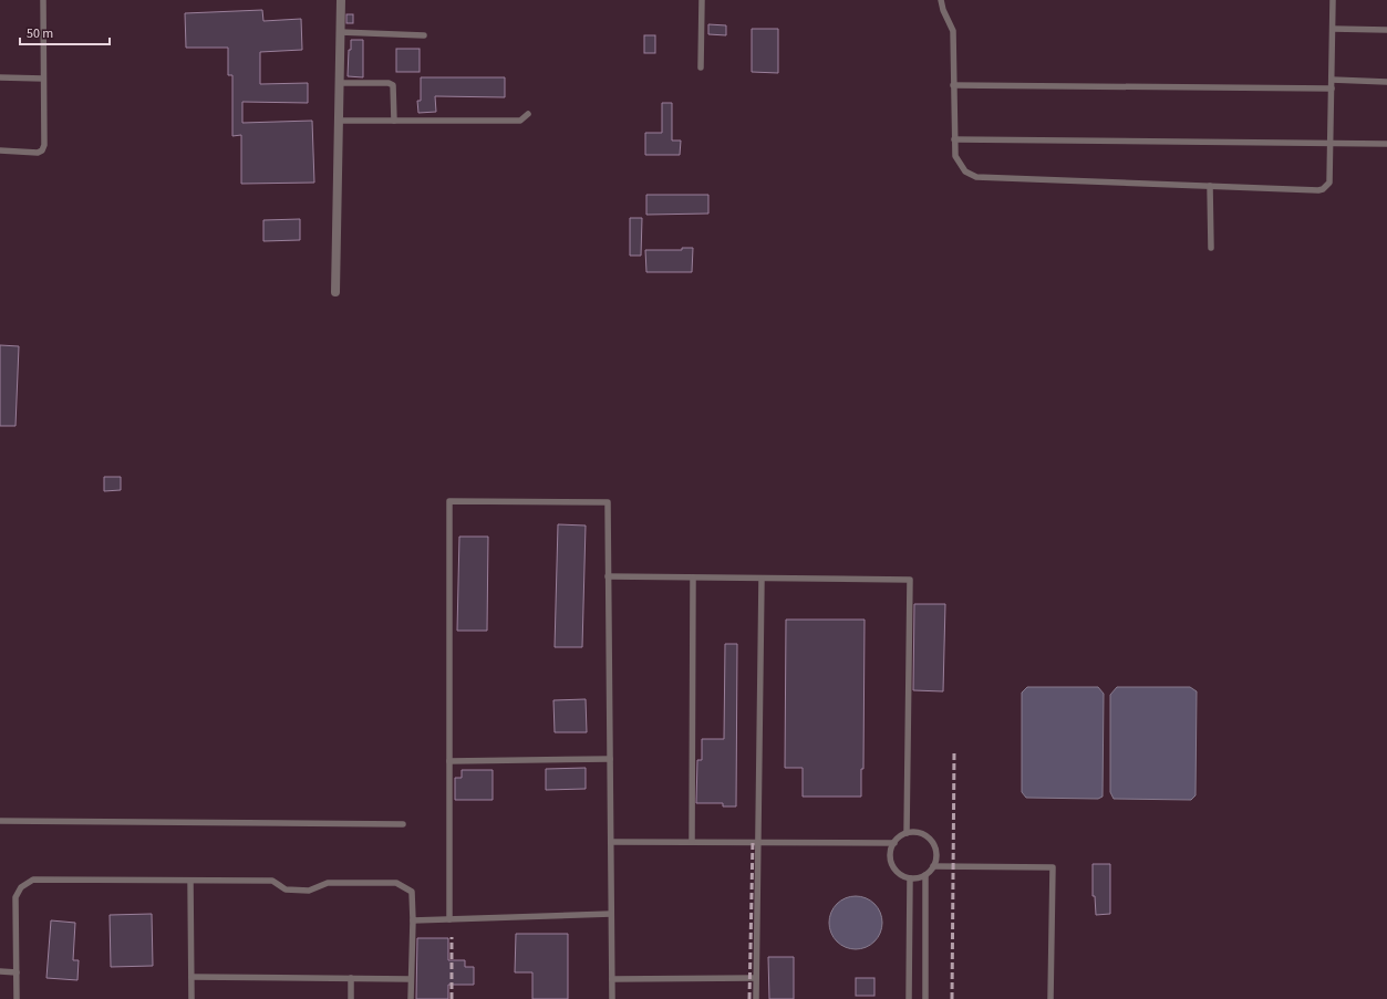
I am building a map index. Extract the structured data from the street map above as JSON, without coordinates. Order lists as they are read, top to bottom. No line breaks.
{"scale_bar":"50 m"}
